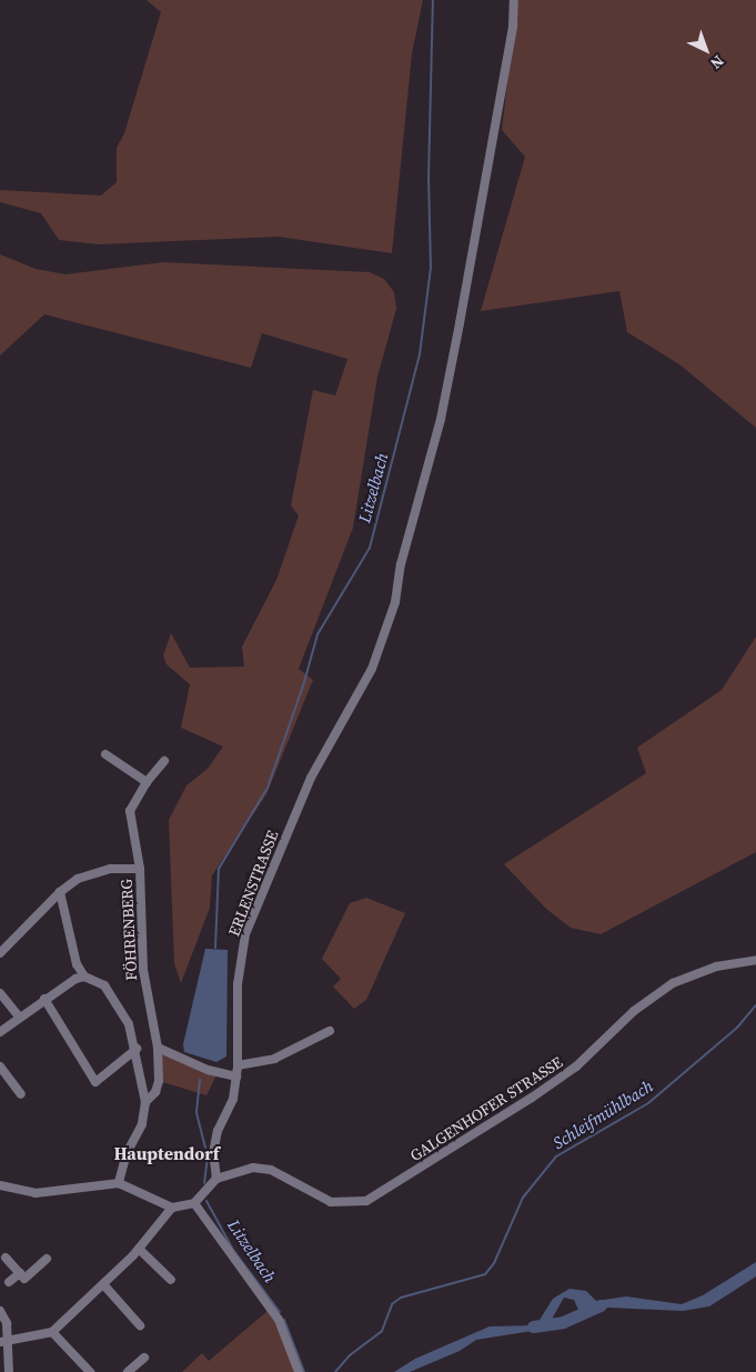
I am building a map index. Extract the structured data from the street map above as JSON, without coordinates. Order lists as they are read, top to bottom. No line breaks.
{"streets":{"street":["ERLENSTRASSE","FÖHRENBERG","GALGENHOFER STRASSE"]},"crossings":[["ERLENSTRASSE","GALGENHOFER STRASSE"]],"districts":["Hauptendorf"],"water":["Litzelbach","Schleifmühlbach"],"north":"bottom right"}
